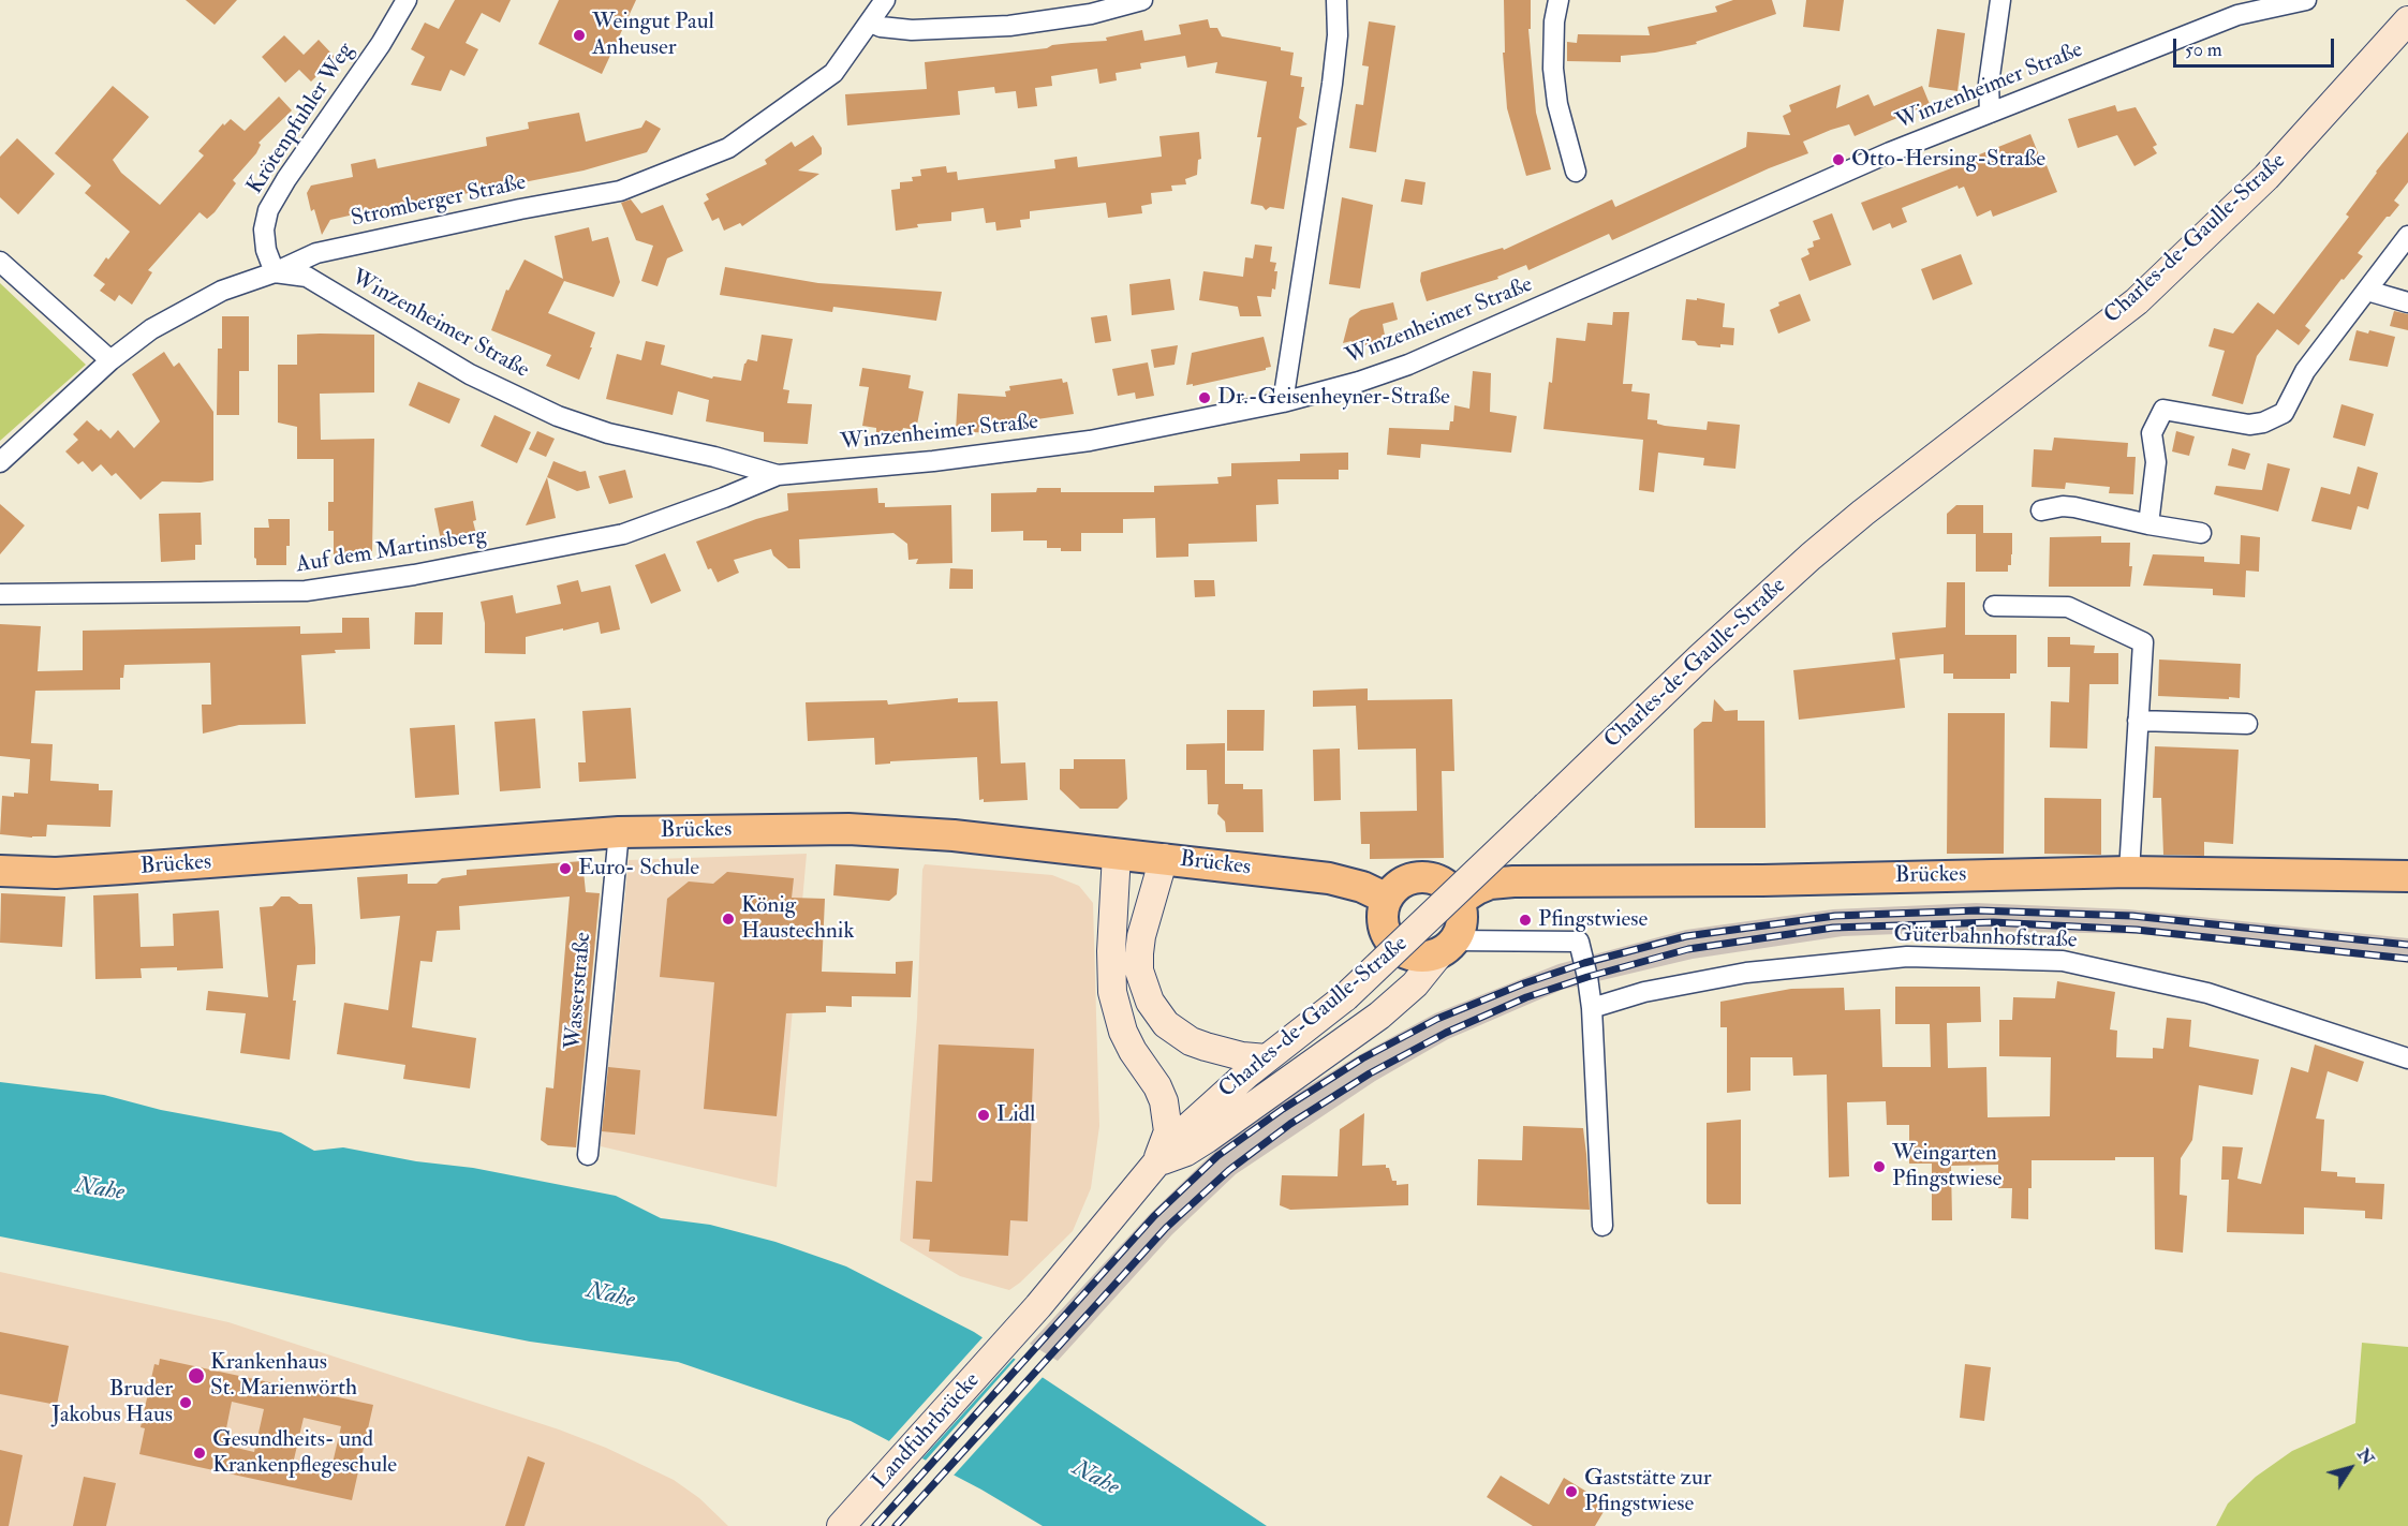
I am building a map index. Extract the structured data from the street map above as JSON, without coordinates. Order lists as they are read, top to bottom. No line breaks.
{"streets":{"main road":["Brückes"],"street":["Winzenheimer Straße","Krötenpfuhler Weg","Stromberger Straße","Charles-de-Gaulle-Straße","Auf dem Martinsberg","Güterbahnhofstraße","Wasserstraße","Landfuhrbrücke"]},"crossings":[["Winzenheimer Straße","Krötenpfuhler Weg"],["Winzenheimer Straße","Stromberger Straße"],["Winzenheimer Straße","Auf dem Martinsberg"],["Krötenpfuhler Weg","Stromberger Straße"],["Charles-de-Gaulle-Straße","Landfuhrbrücke"],["Brückes","Wasserstraße"]],"water":["Nahe"],"places":["Weingut Paul Anheuser","Otto-Hersing-Straße","Dr.-Geisenheyner-Straße","Euro- Schule","König Haustechnik","Pfingstwiese","Lidl","Weingarten Pfingstwiese","Krankenhaus St. Marienwörth","Bruder Jakobus Haus","Gesundheits- und Krankenpflegeschule","Gaststätte zur Pfingstwiese"],"scale_bar":"50 m","north":"top right"}
